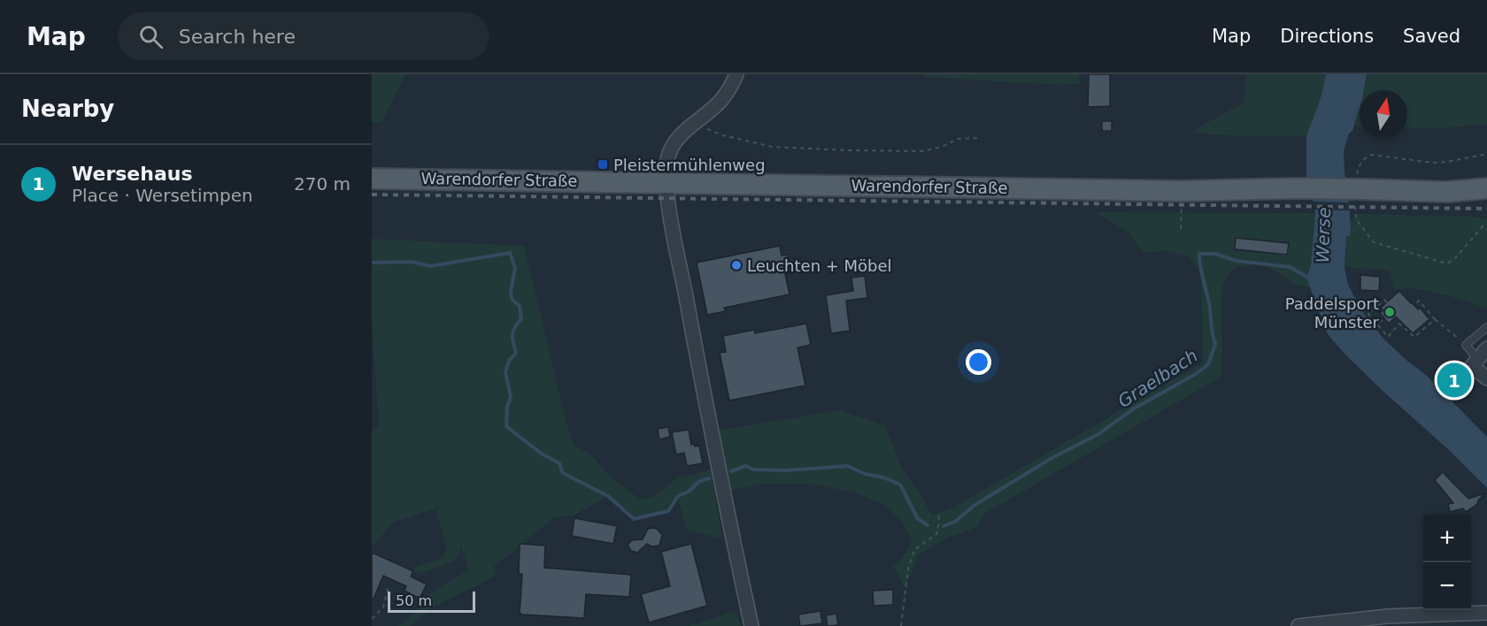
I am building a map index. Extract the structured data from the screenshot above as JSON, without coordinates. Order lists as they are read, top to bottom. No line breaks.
{"streets":{"main road":["Warendorfer Straße"]},"water":["Werse","Graelbach"],"places":{"transit":["Pleistermühlenweg"],"other":["Leuchten + Möbel","Paddelsport Münster"]},"scale_bar":"50 m","north":"top","page":{"header":"Map","search":"Search here","nav":["Map","Directions","Saved"],"heading":"Nearby","list":[{"mark":"1","name":"Wersehaus","note":"Place · Wersetimpen","value":"270 m"}],"pins":"1","map_buttons":["+","−"],"scale":"50 m"}}
